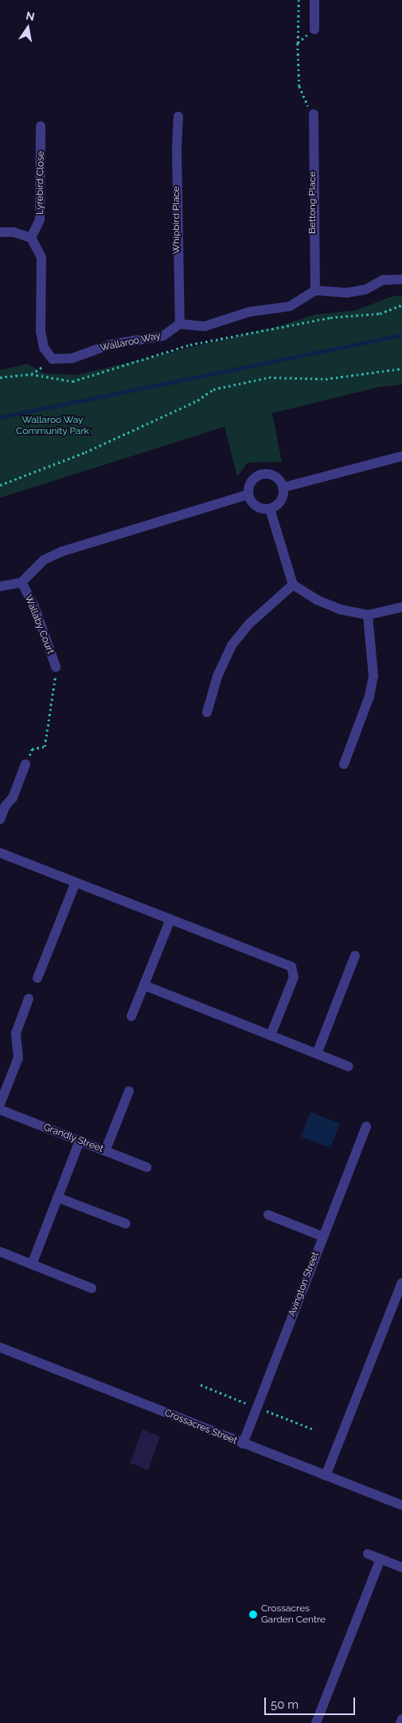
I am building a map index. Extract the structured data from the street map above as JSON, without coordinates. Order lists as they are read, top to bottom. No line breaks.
{"streets":{"street":["Lyrebird Close","Bettong Place","Whipbird Place","Wallaroo Way","Wallaby Court","Grandly Street","Avington Street","Crossacres Street"]},"crossings":[["Whipbird Place","Wallaroo Way"],["Avington Street","Crossacres Street"]],"parks":["Wallaroo Way Community Park"],"places":["Crossacres Garden Centre"],"scale_bar":"50 m","north":"top"}
